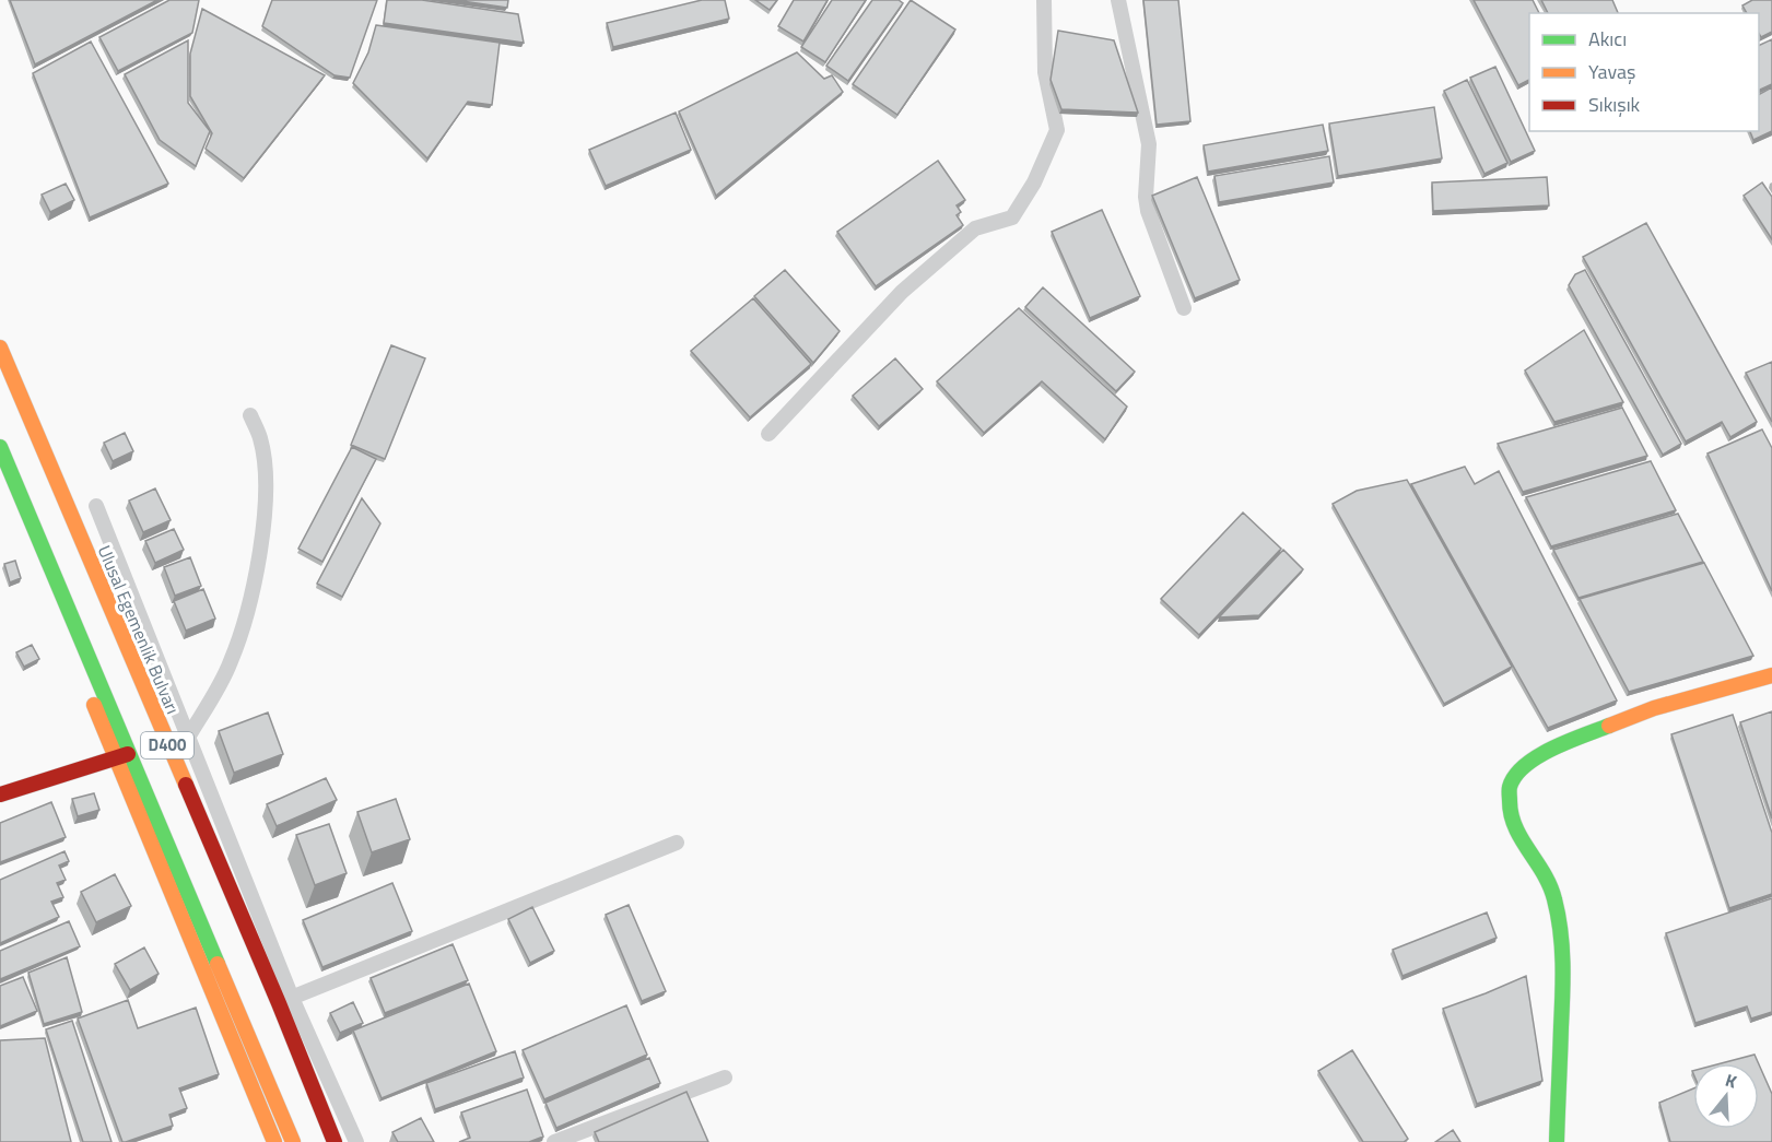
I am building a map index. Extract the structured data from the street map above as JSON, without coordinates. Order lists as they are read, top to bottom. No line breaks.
{"streets":{"main road":["Ulusal Egemenlik Bulvarı","D400"]},"legend":["Akıcı","Yavaş","Sıkışık"],"north":"top"}
